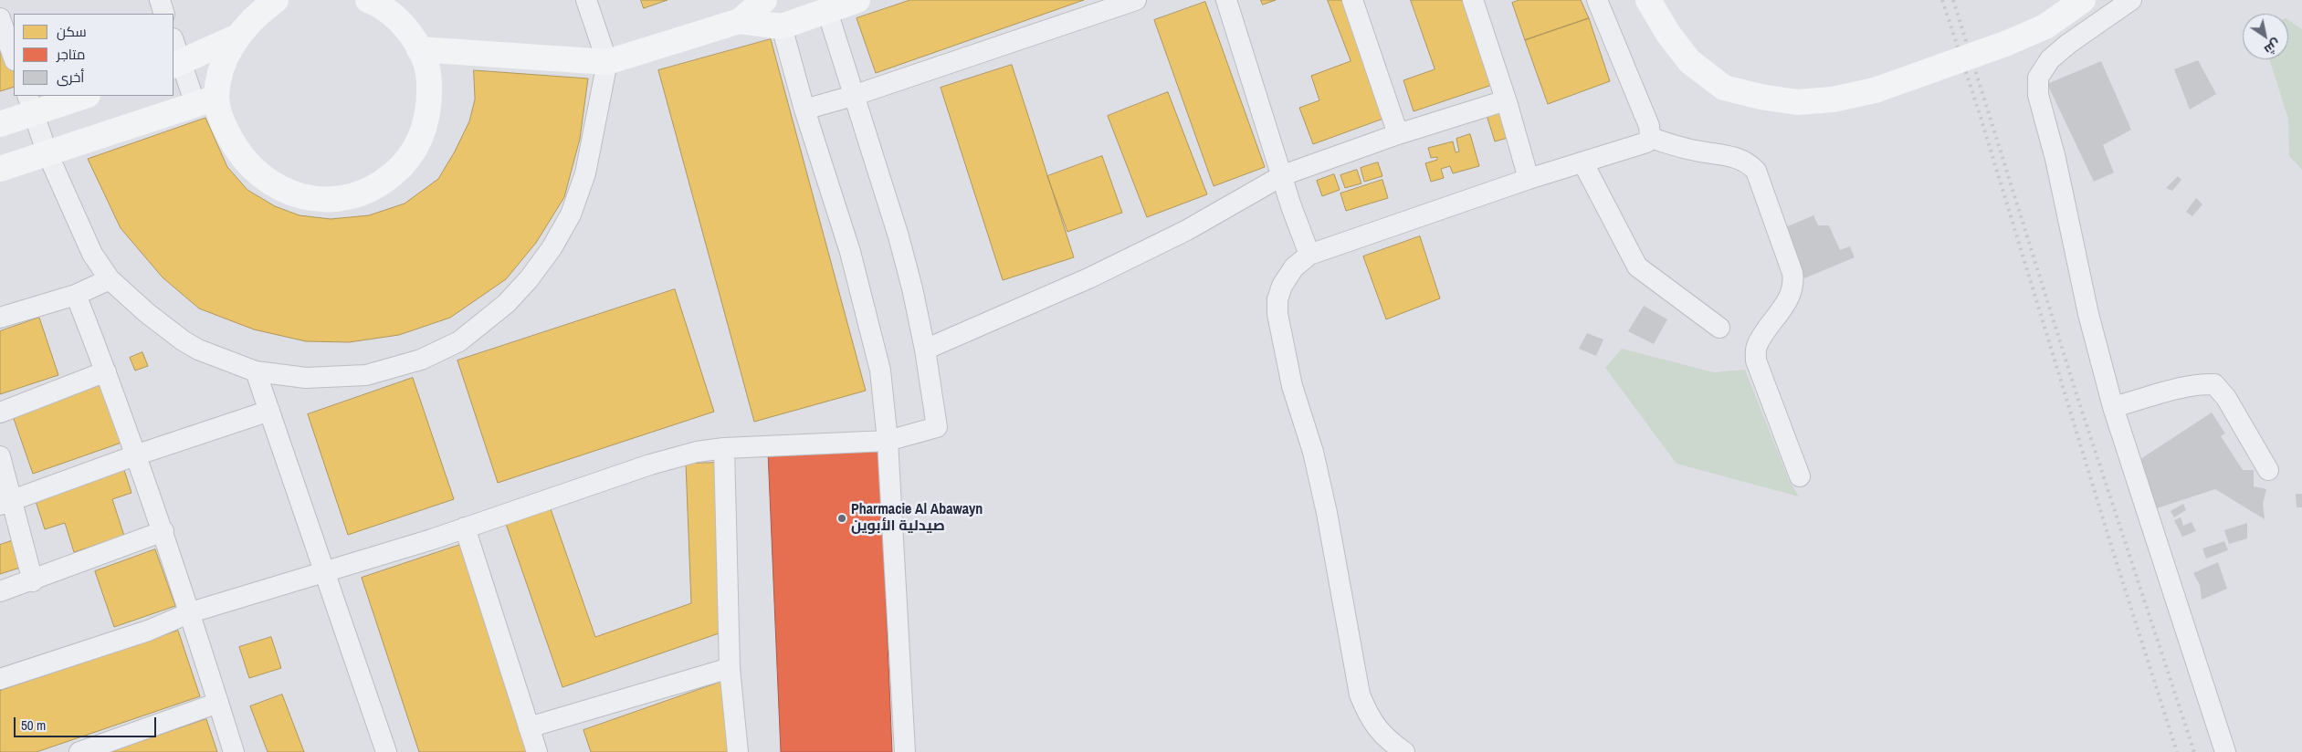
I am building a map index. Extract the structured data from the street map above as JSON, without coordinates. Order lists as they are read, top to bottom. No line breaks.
{"places":["Pharmacie Al Abawayn صيدلية الأبوين"],"legend":["سكن","متاجر","أخرى"],"scale_bar":"50 m","north":"bottom right"}
